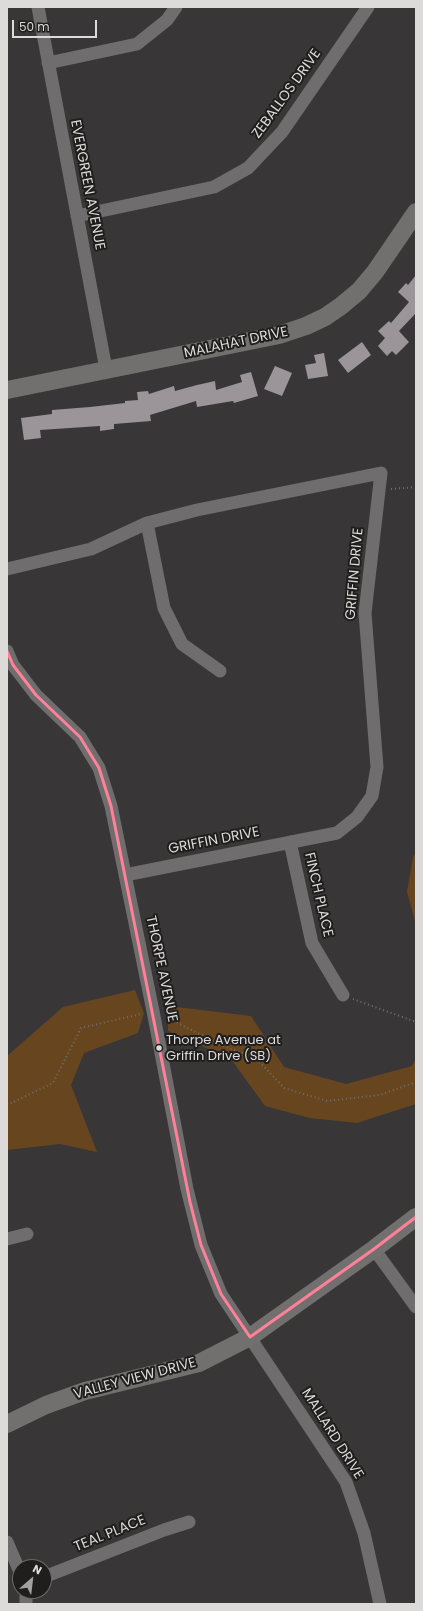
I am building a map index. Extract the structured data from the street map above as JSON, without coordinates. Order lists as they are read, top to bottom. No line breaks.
{"streets":{"street":["ZEBALLOS DRIVE","EVERGREEN AVENUE","MALAHAT DRIVE","GRIFFIN DRIVE","FINCH PLACE","THORPE AVENUE","VALLEY VIEW DRIVE","MALLARD DRIVE","TEAL PLACE"]},"crossings":[["ZEBALLOS DRIVE","EVERGREEN AVENUE"],["EVERGREEN AVENUE","MALAHAT DRIVE"],["GRIFFIN DRIVE","FINCH PLACE"],["GRIFFIN DRIVE","THORPE AVENUE"],["THORPE AVENUE","VALLEY VIEW DRIVE"],["THORPE AVENUE","MALLARD DRIVE"],["VALLEY VIEW DRIVE","MALLARD DRIVE"]],"places":["Thorpe Avenue at Griffin Drive (SB)"],"scale_bar":"50 m","north":"top right"}
